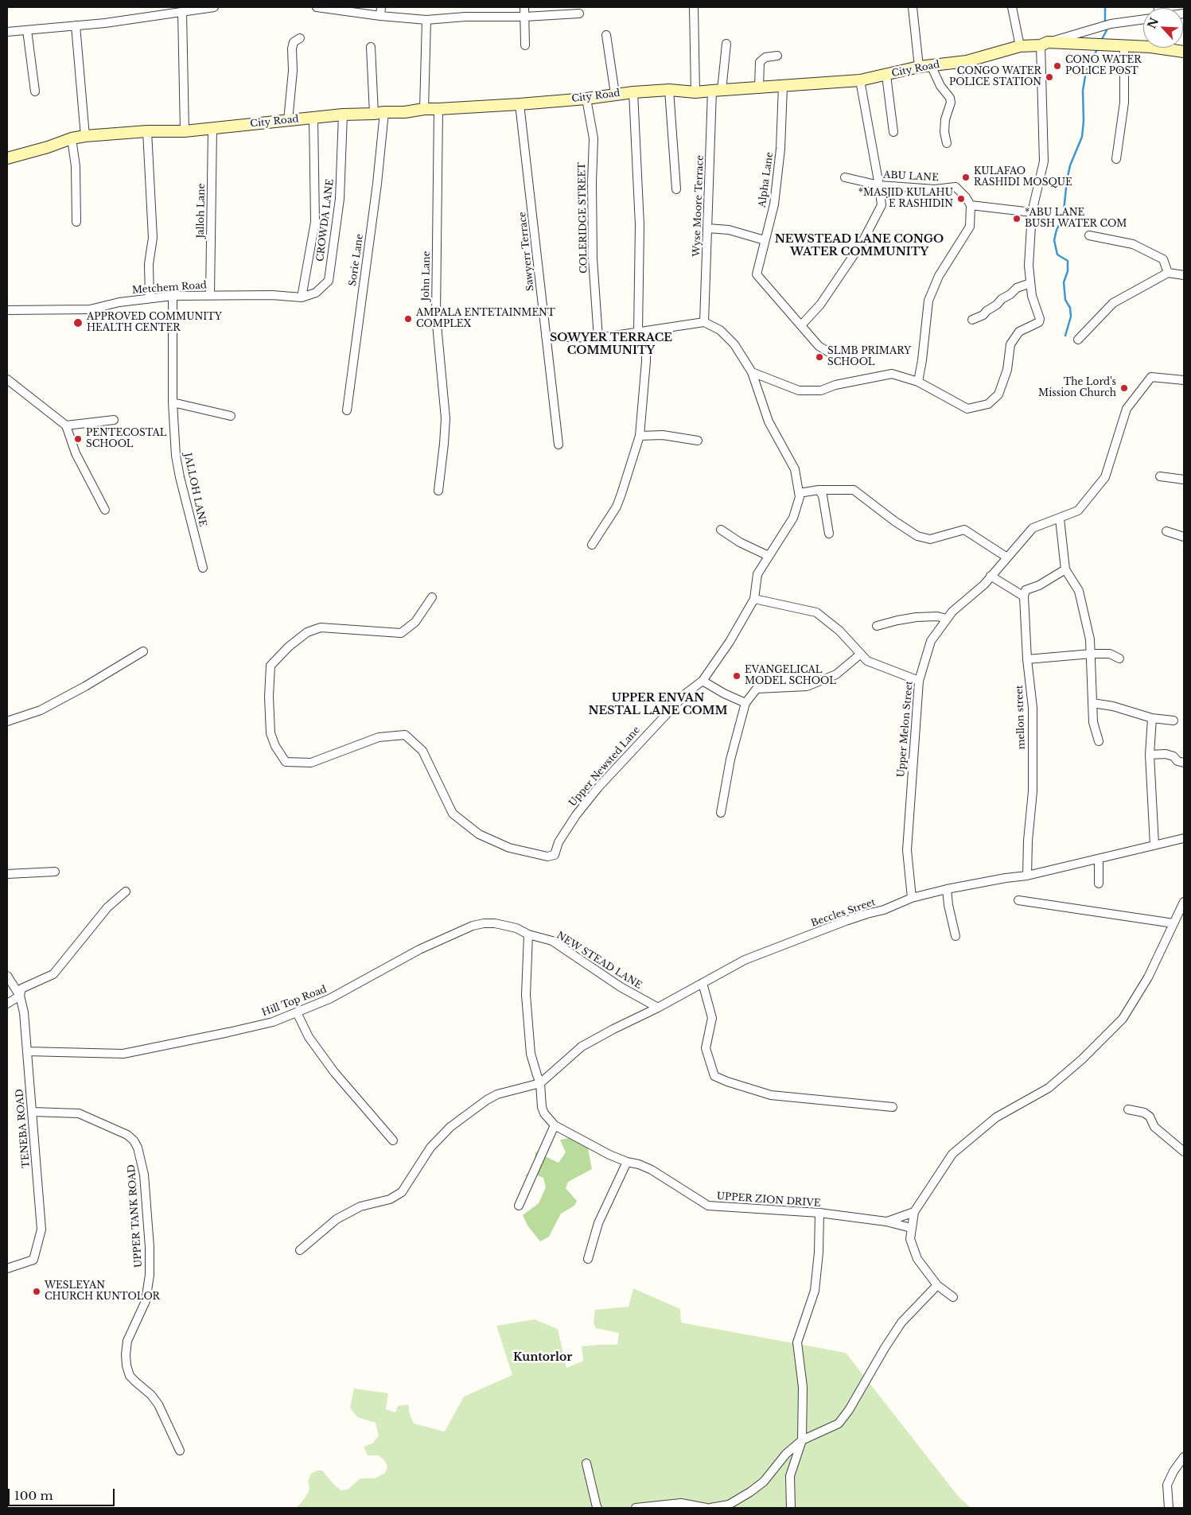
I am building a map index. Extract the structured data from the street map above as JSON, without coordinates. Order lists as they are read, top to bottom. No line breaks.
{"streets":{"main road":["City Road"],"street":["ABU LANE","Alpha Lane","Wyse Moore Terrace","Jalloh Lane","COLERIDGE STREET","CROWDA LANE","Sawyerr Terrace","Sorie Lane","John Lane","Metchem Road","JALLOH LANE","mellon street","Upper Melon Street","Upper Newsted Lane","Beccles Street","NEW STEAD LANE","Hill Top Road","TENEBA ROAD","UPPER ZION DRIVE","UPPER TANK ROAD"]},"crossings":[["City Road","Alpha Lane"],["City Road","Wyse Moore Terrace"],["City Road","Jalloh Lane"],["City Road","COLERIDGE STREET"],["City Road","CROWDA LANE"],["City Road","Sawyerr Terrace"],["City Road","Sorie Lane"],["City Road","John Lane"],["Wyse Moore Terrace","Upper Newsted Lane"],["Jalloh Lane","Metchem Road"],["CROWDA LANE","Metchem Road"],["Metchem Road","JALLOH LANE"],["mellon street","Beccles Street"],["Upper Melon Street","Beccles Street"],["Beccles Street","NEW STEAD LANE"],["Beccles Street","UPPER ZION DRIVE"],["NEW STEAD LANE","Hill Top Road"],["NEW STEAD LANE","UPPER ZION DRIVE"],["Hill Top Road","TENEBA ROAD"],["Hill Top Road","UPPER ZION DRIVE"],["TENEBA ROAD","UPPER TANK ROAD"]],"districts":["NEWSTEAD LANE CONGO WATER COMMUNITY","SOWYER TERRACE COMMUNITY","UPPER ENVAN NESTAL LANE COMM","Kuntorlor"],"places":["CONO WATER POLICE POST","CONGO WATER POLICE STATION","KULAFAO RASHIDI MOSQUE","*MASJID KULAHU E RASHIDIN","*ABU LANE BUSH WATER COM","AMPALA ENTETAINMENT COMPLEX","APPROVED COMMUNITY HEALTH CENTER","SLMB PRIMARY SCHOOL","The Lord's Mission Church","PENTECOSTAL SCHOOL","EVANGELICAL MODEL SCHOOL","WESLEYAN CHURCH KUNTOLOR"],"scale_bar":"100 m","north":"top left"}
